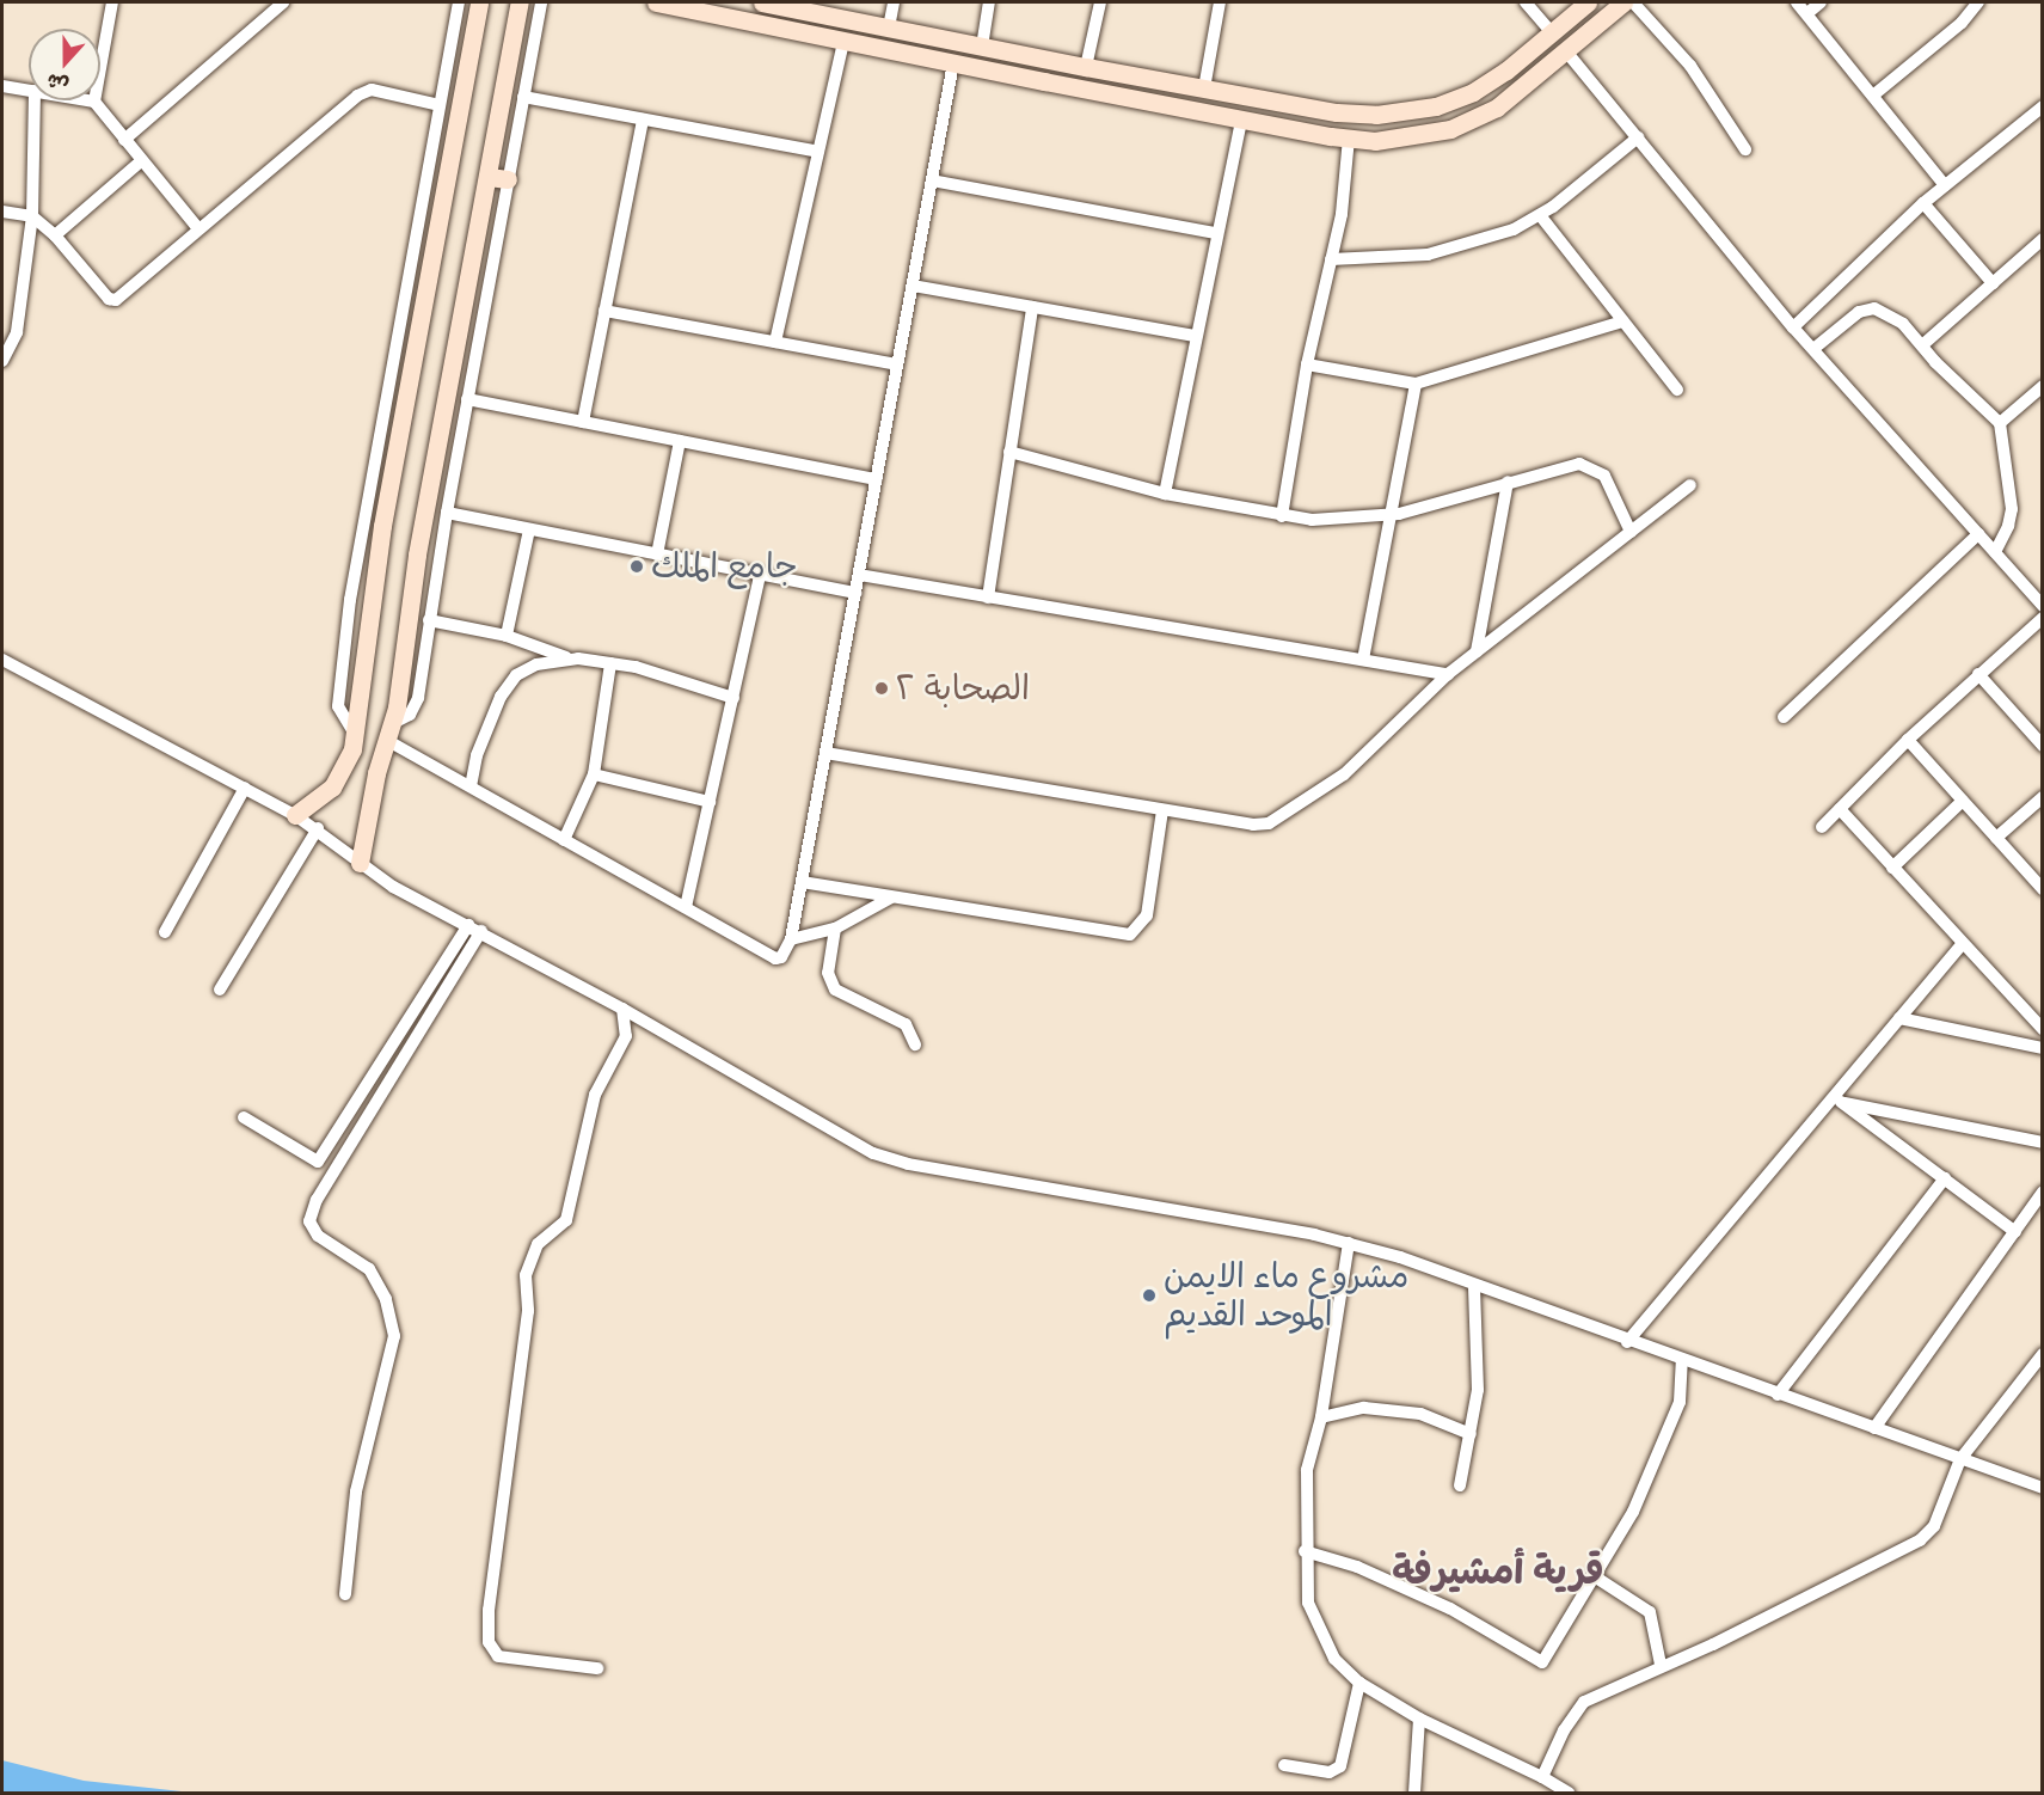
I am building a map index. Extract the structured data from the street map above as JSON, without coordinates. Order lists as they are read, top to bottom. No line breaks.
{"districts":["قرية أمشيرفة"],"places":["جامع الملك","الصحابة ٢","مشروع ماء الايمن الموحد القديم"],"north":"bottom"}
